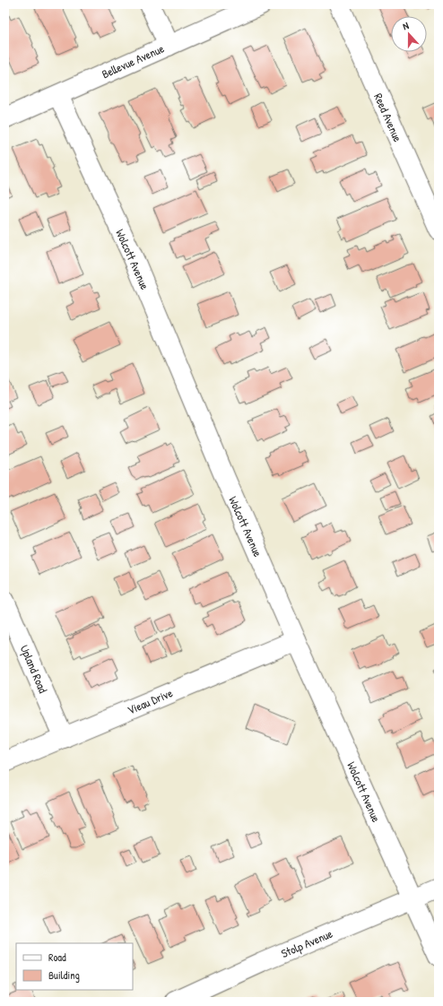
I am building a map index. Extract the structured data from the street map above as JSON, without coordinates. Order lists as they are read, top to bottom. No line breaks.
{"streets":{"street":["Bellevue Avenue","Reed Avenue","Wolcott Avenue","Upland Road","Vieau Drive","Stolp Avenue"]},"crossings":[["Bellevue Avenue","Wolcott Avenue"],["Wolcott Avenue","Vieau Drive"],["Wolcott Avenue","Stolp Avenue"],["Upland Road","Vieau Drive"]],"legend":["Road","Building"],"north":"top"}
